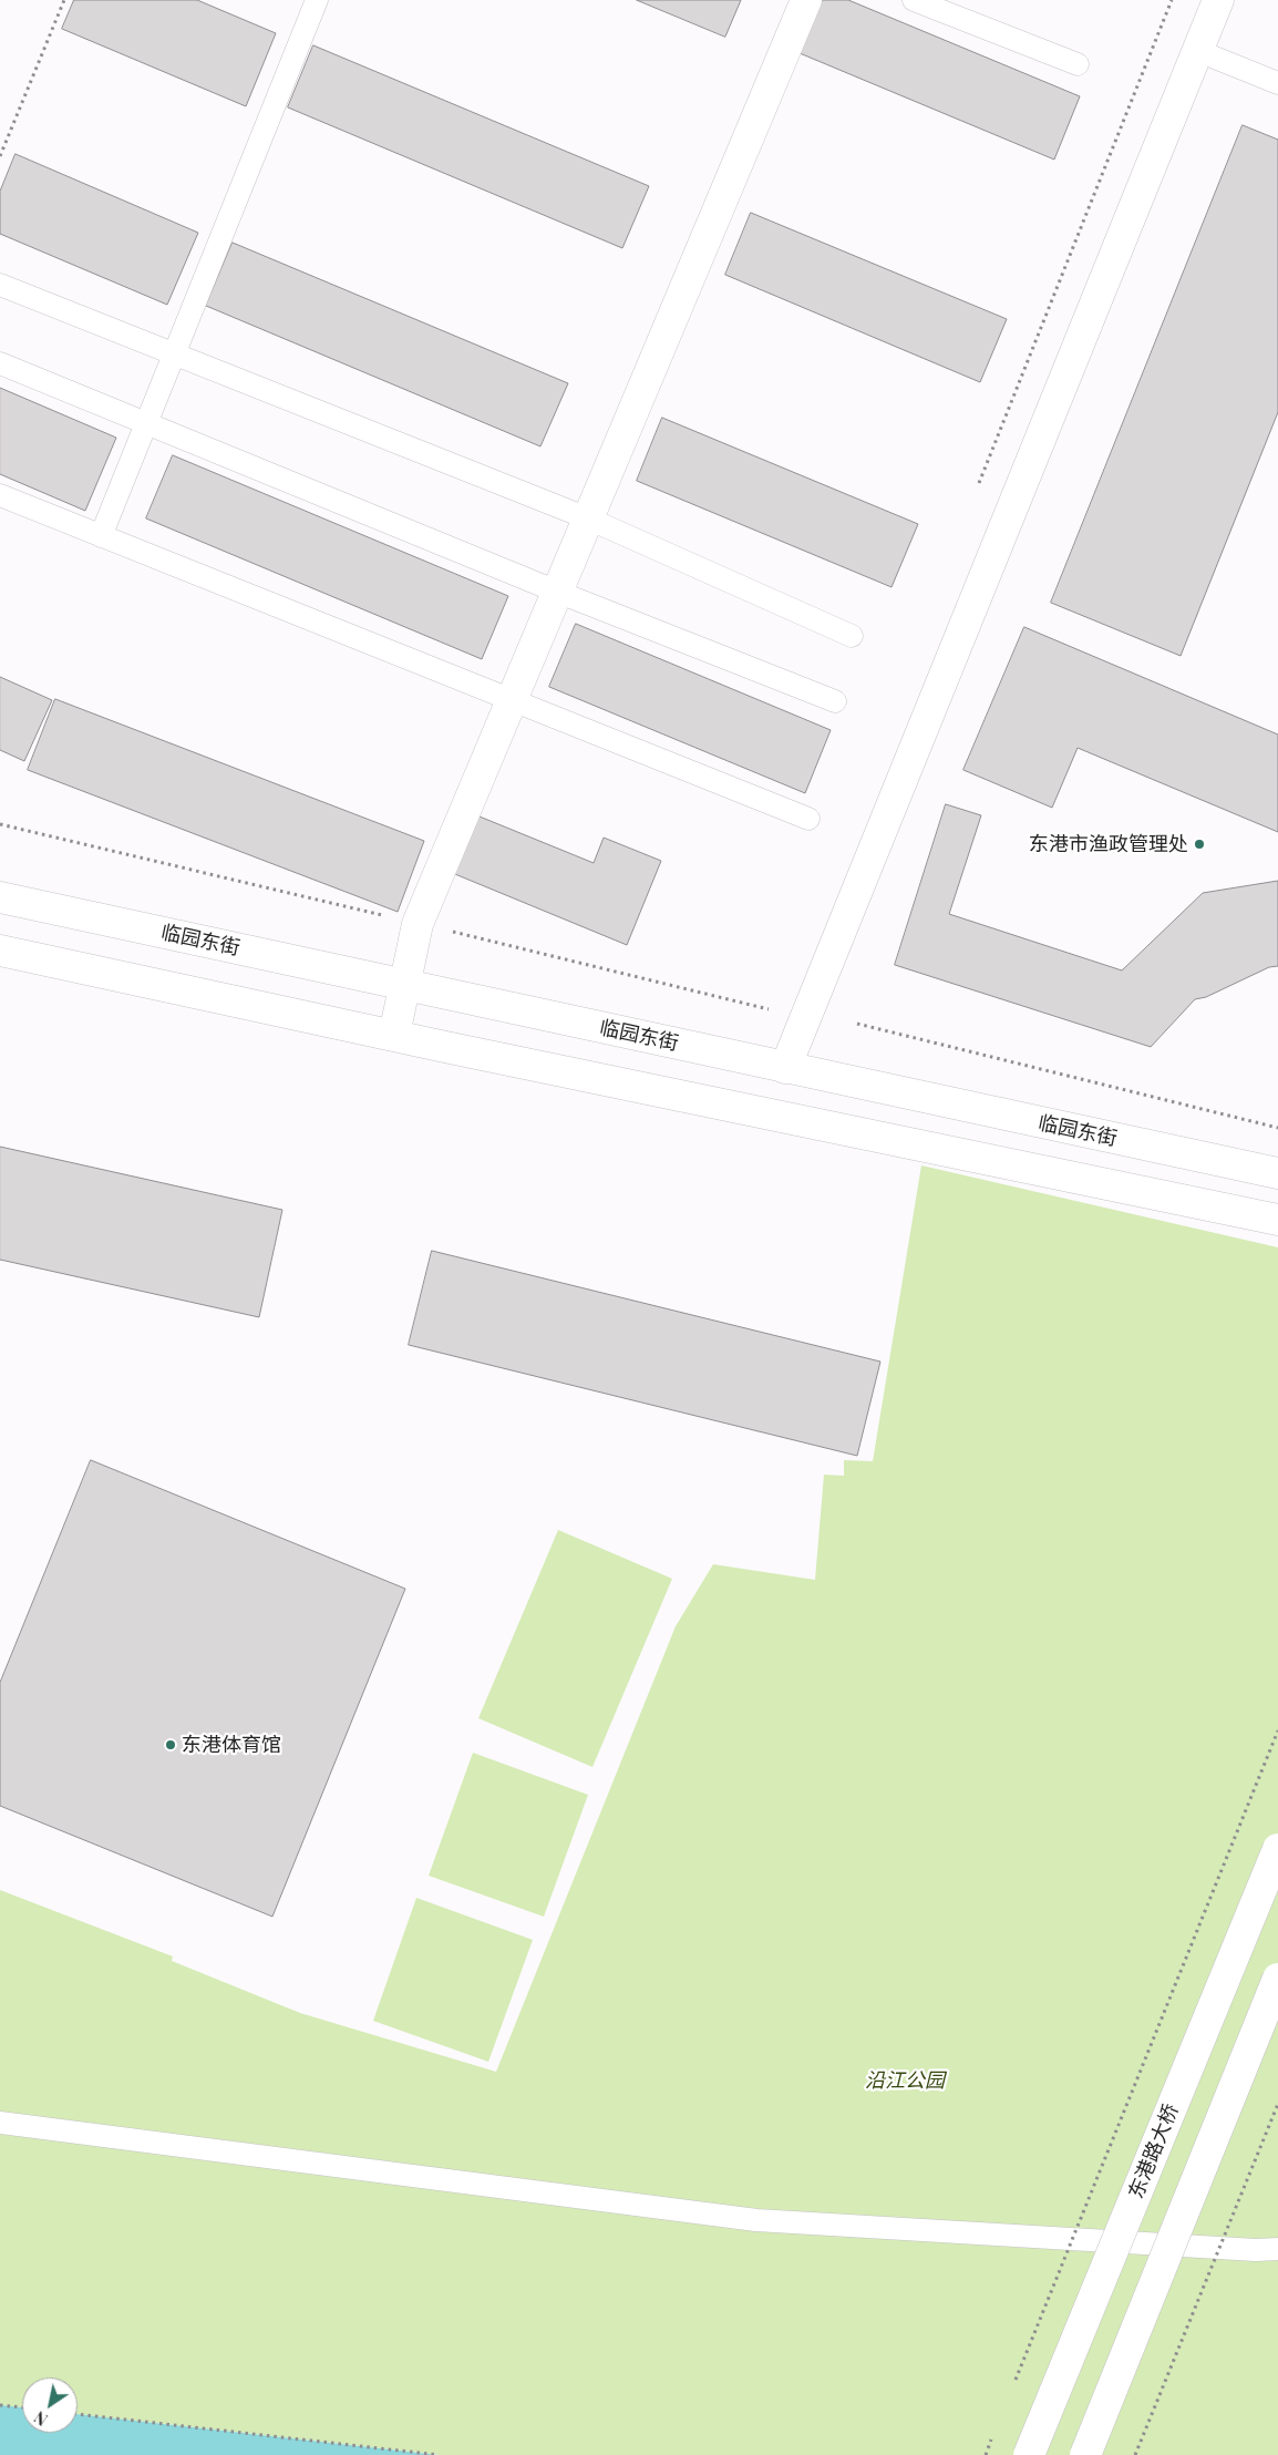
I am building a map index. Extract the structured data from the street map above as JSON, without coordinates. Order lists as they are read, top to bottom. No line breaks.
{"streets":{"street":["临园东街","东港路大桥"]},"parks":["沿江公园"],"places":["东港市渔政管理处","东港体育馆"],"north":"bottom left"}
